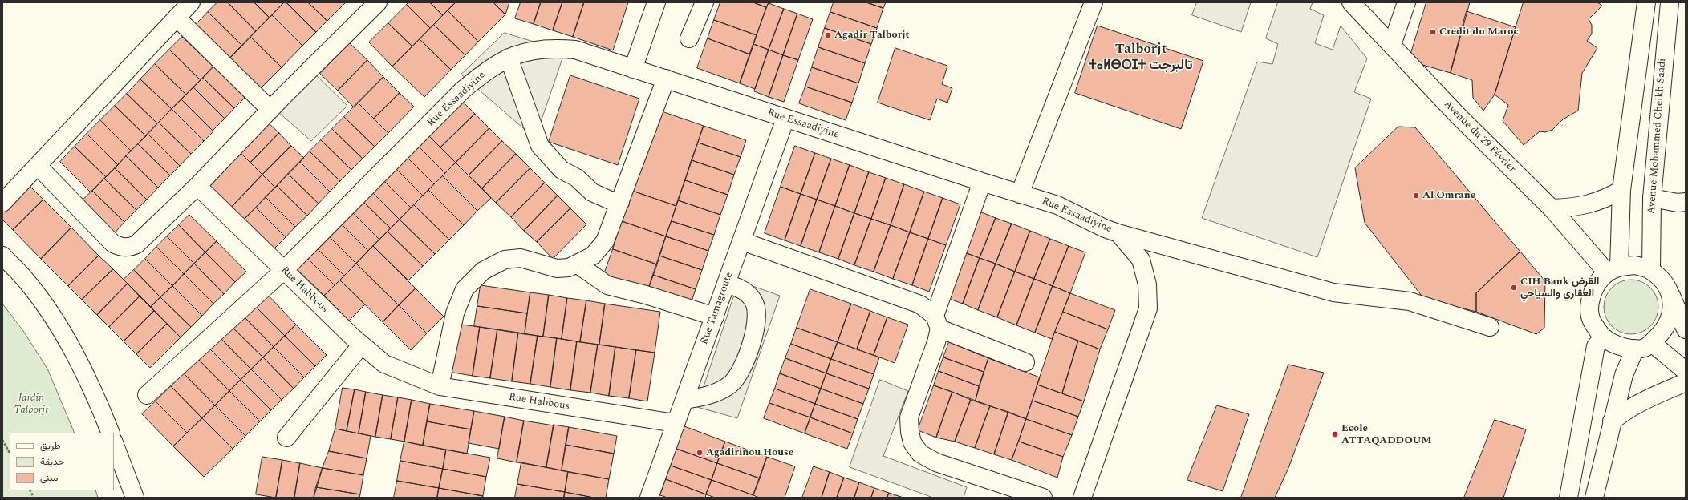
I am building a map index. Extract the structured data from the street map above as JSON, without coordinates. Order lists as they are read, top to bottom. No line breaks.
{"streets":{"street":["Rue Essaadiyine","Avenue Mohammed Cheikh Saadi","Avenue du 29 Février","Rue Habbous","Rue Tamagroute"]},"crossings":[["Rue Essaadiyine","Rue Habbous"],["Rue Essaadiyine","Rue Tamagroute"],["Avenue Mohammed Cheikh Saadi","Avenue du 29 Février"],["Rue Habbous","Rue Tamagroute"]],"districts":["Talborjt ⵜⴰⵍⴱⵔⵊⵜ تالبرجت"],"parks":["Jardin Talborjt"],"places":["Crédit du Maroc","Agadir Talborjt","Al Omrane","CIH Bank القرض العقاري والسياحي","Ecole ATTAQADDOUM","Agadirinou House"],"legend":["طريق","حديقة","مبنى"]}
